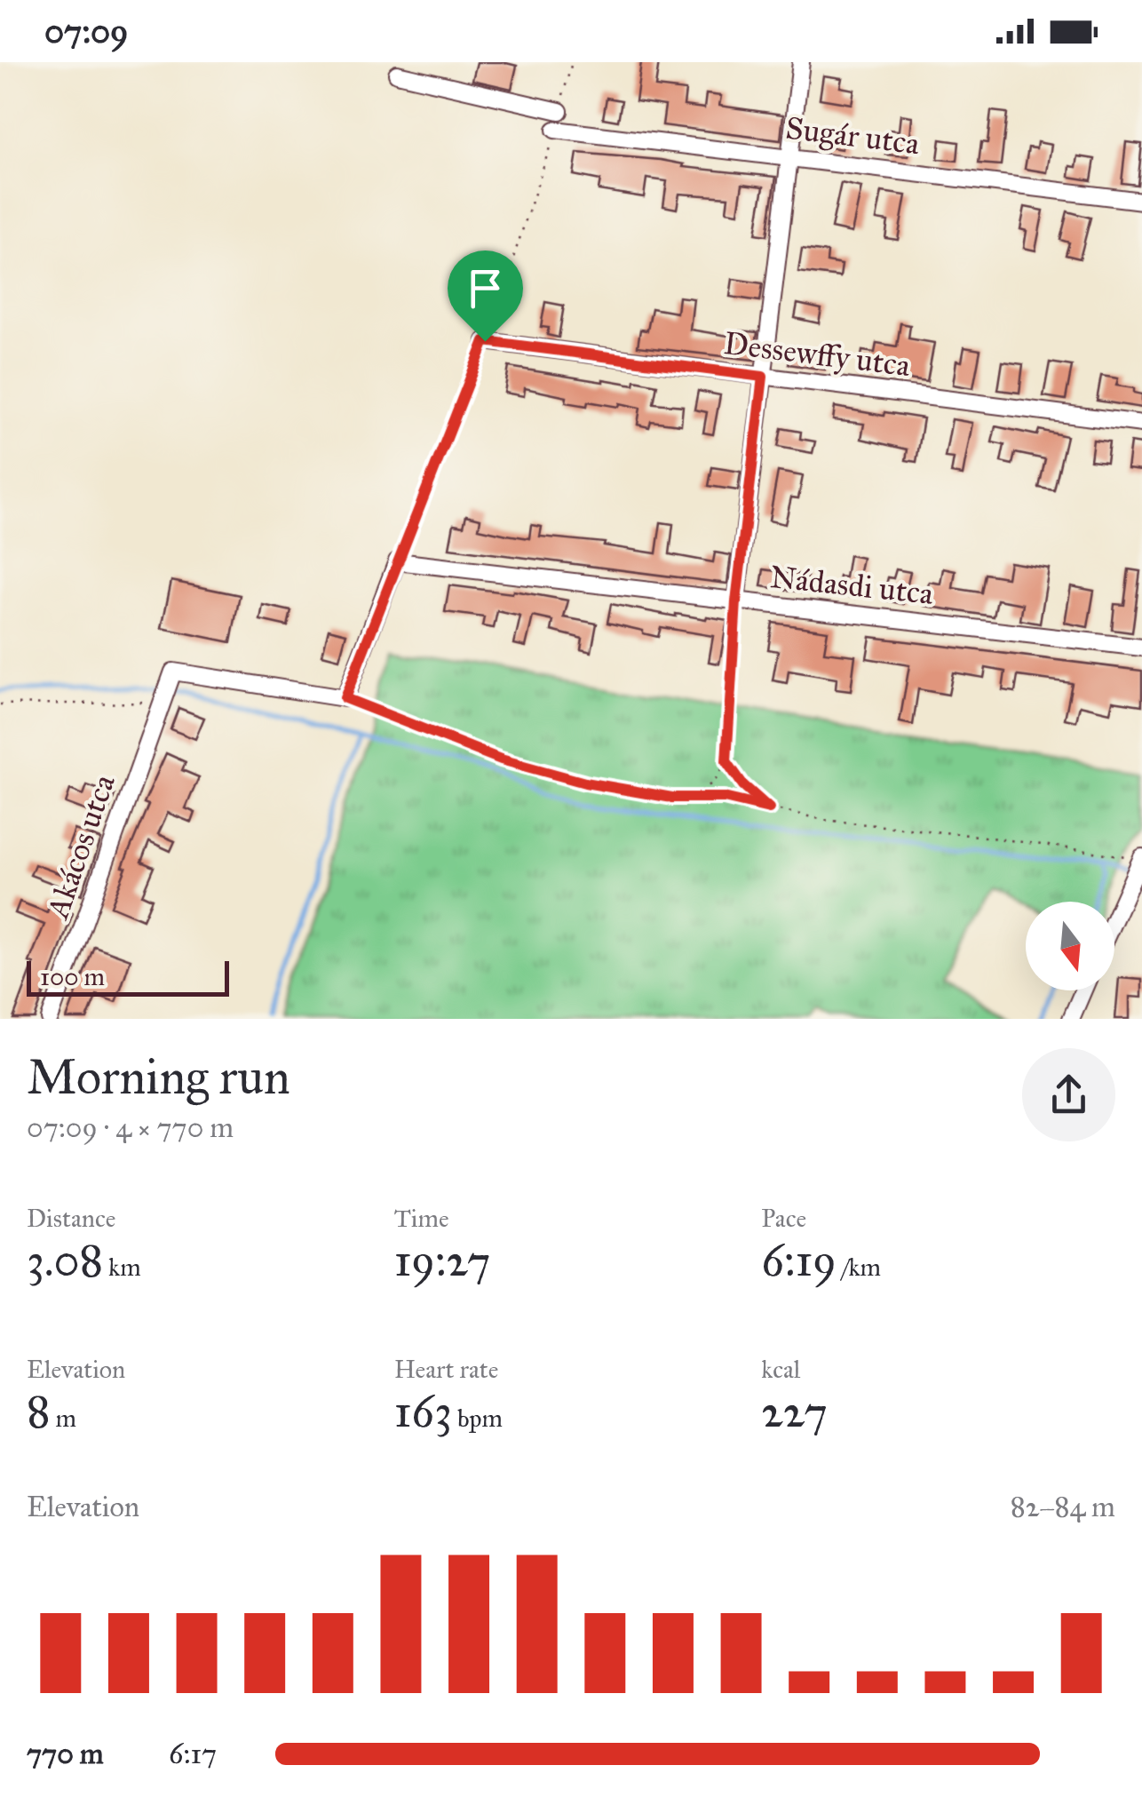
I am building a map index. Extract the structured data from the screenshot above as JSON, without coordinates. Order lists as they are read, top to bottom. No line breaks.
{"streets":{"street":["Sugár utca","Dessewffy utca","Nádasdi utca","Akácos utca"]},"scale_bar":"100 m","north":"bottom","page":{"status":"07:09","scale":"100 m","heading":["Morning run","07:09 · 4 × 770 m"],"stats":[["Distance","3.08 km"],["Time","19:27"],["Pace","6:19 /km"],["Elevation","8 m"],["Heart rate","163 bpm"],["kcal","227"]],"chart":["Elevation","82–84 m"],"list":[{"name":"770 m","note":"6:17"}]}}
